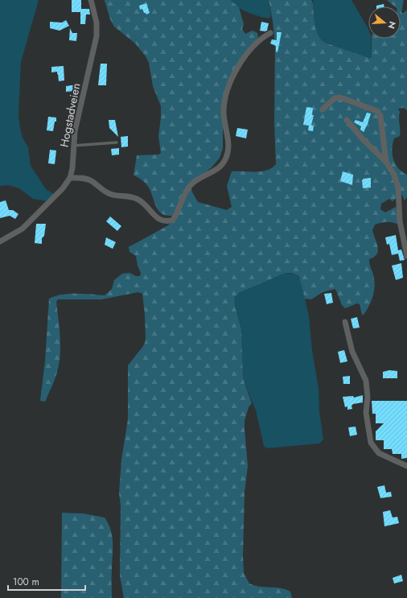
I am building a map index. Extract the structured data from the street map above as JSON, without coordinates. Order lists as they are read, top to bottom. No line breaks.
{"streets":{"street":["Hogstadveien"]},"scale_bar":"100 m","north":"right"}
